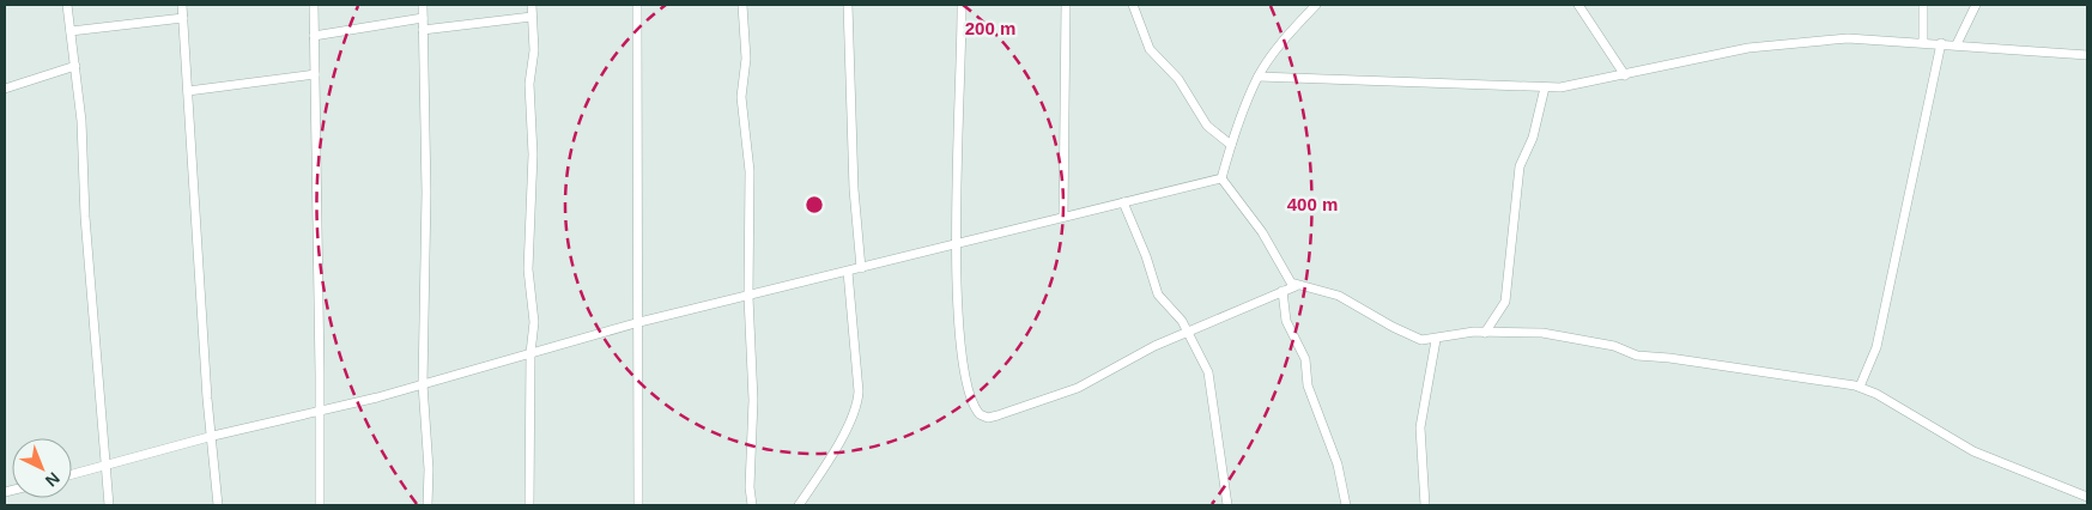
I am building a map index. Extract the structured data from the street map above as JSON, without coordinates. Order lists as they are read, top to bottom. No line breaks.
{"north":"bottom right","rings":["200 m","400 m"]}
